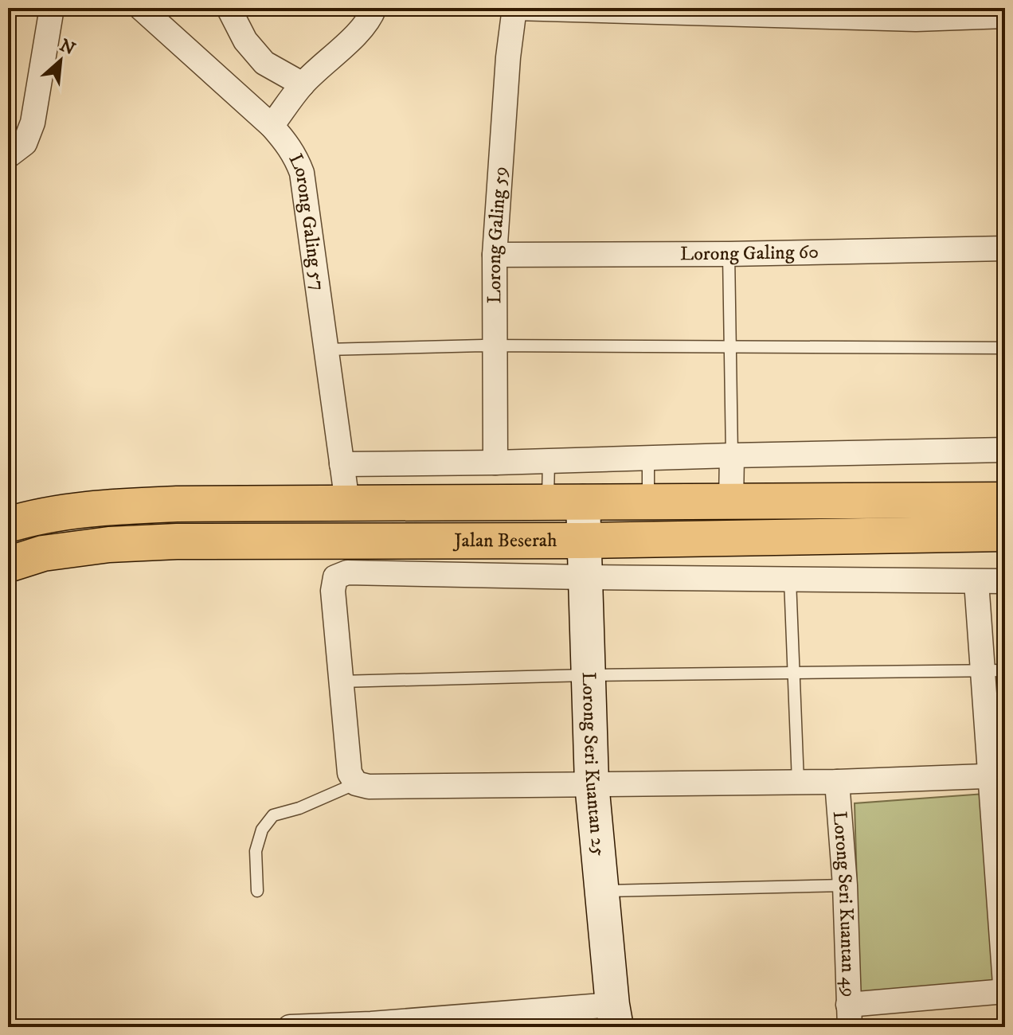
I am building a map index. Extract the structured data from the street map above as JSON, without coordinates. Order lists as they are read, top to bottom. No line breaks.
{"streets":{"highway":["Jalan Beserah"],"street":["Lorong Galing 57","Lorong Galing 59","Lorong Galing 60","Lorong Seri Kuantan 25","Lorong Seri Kuantan 49"]},"crossings":[["Lorong Galing 57","Jalan Beserah"],["Lorong Galing 59","Lorong Galing 60"],["Jalan Beserah","Lorong Seri Kuantan 25"]],"north":"top right"}
